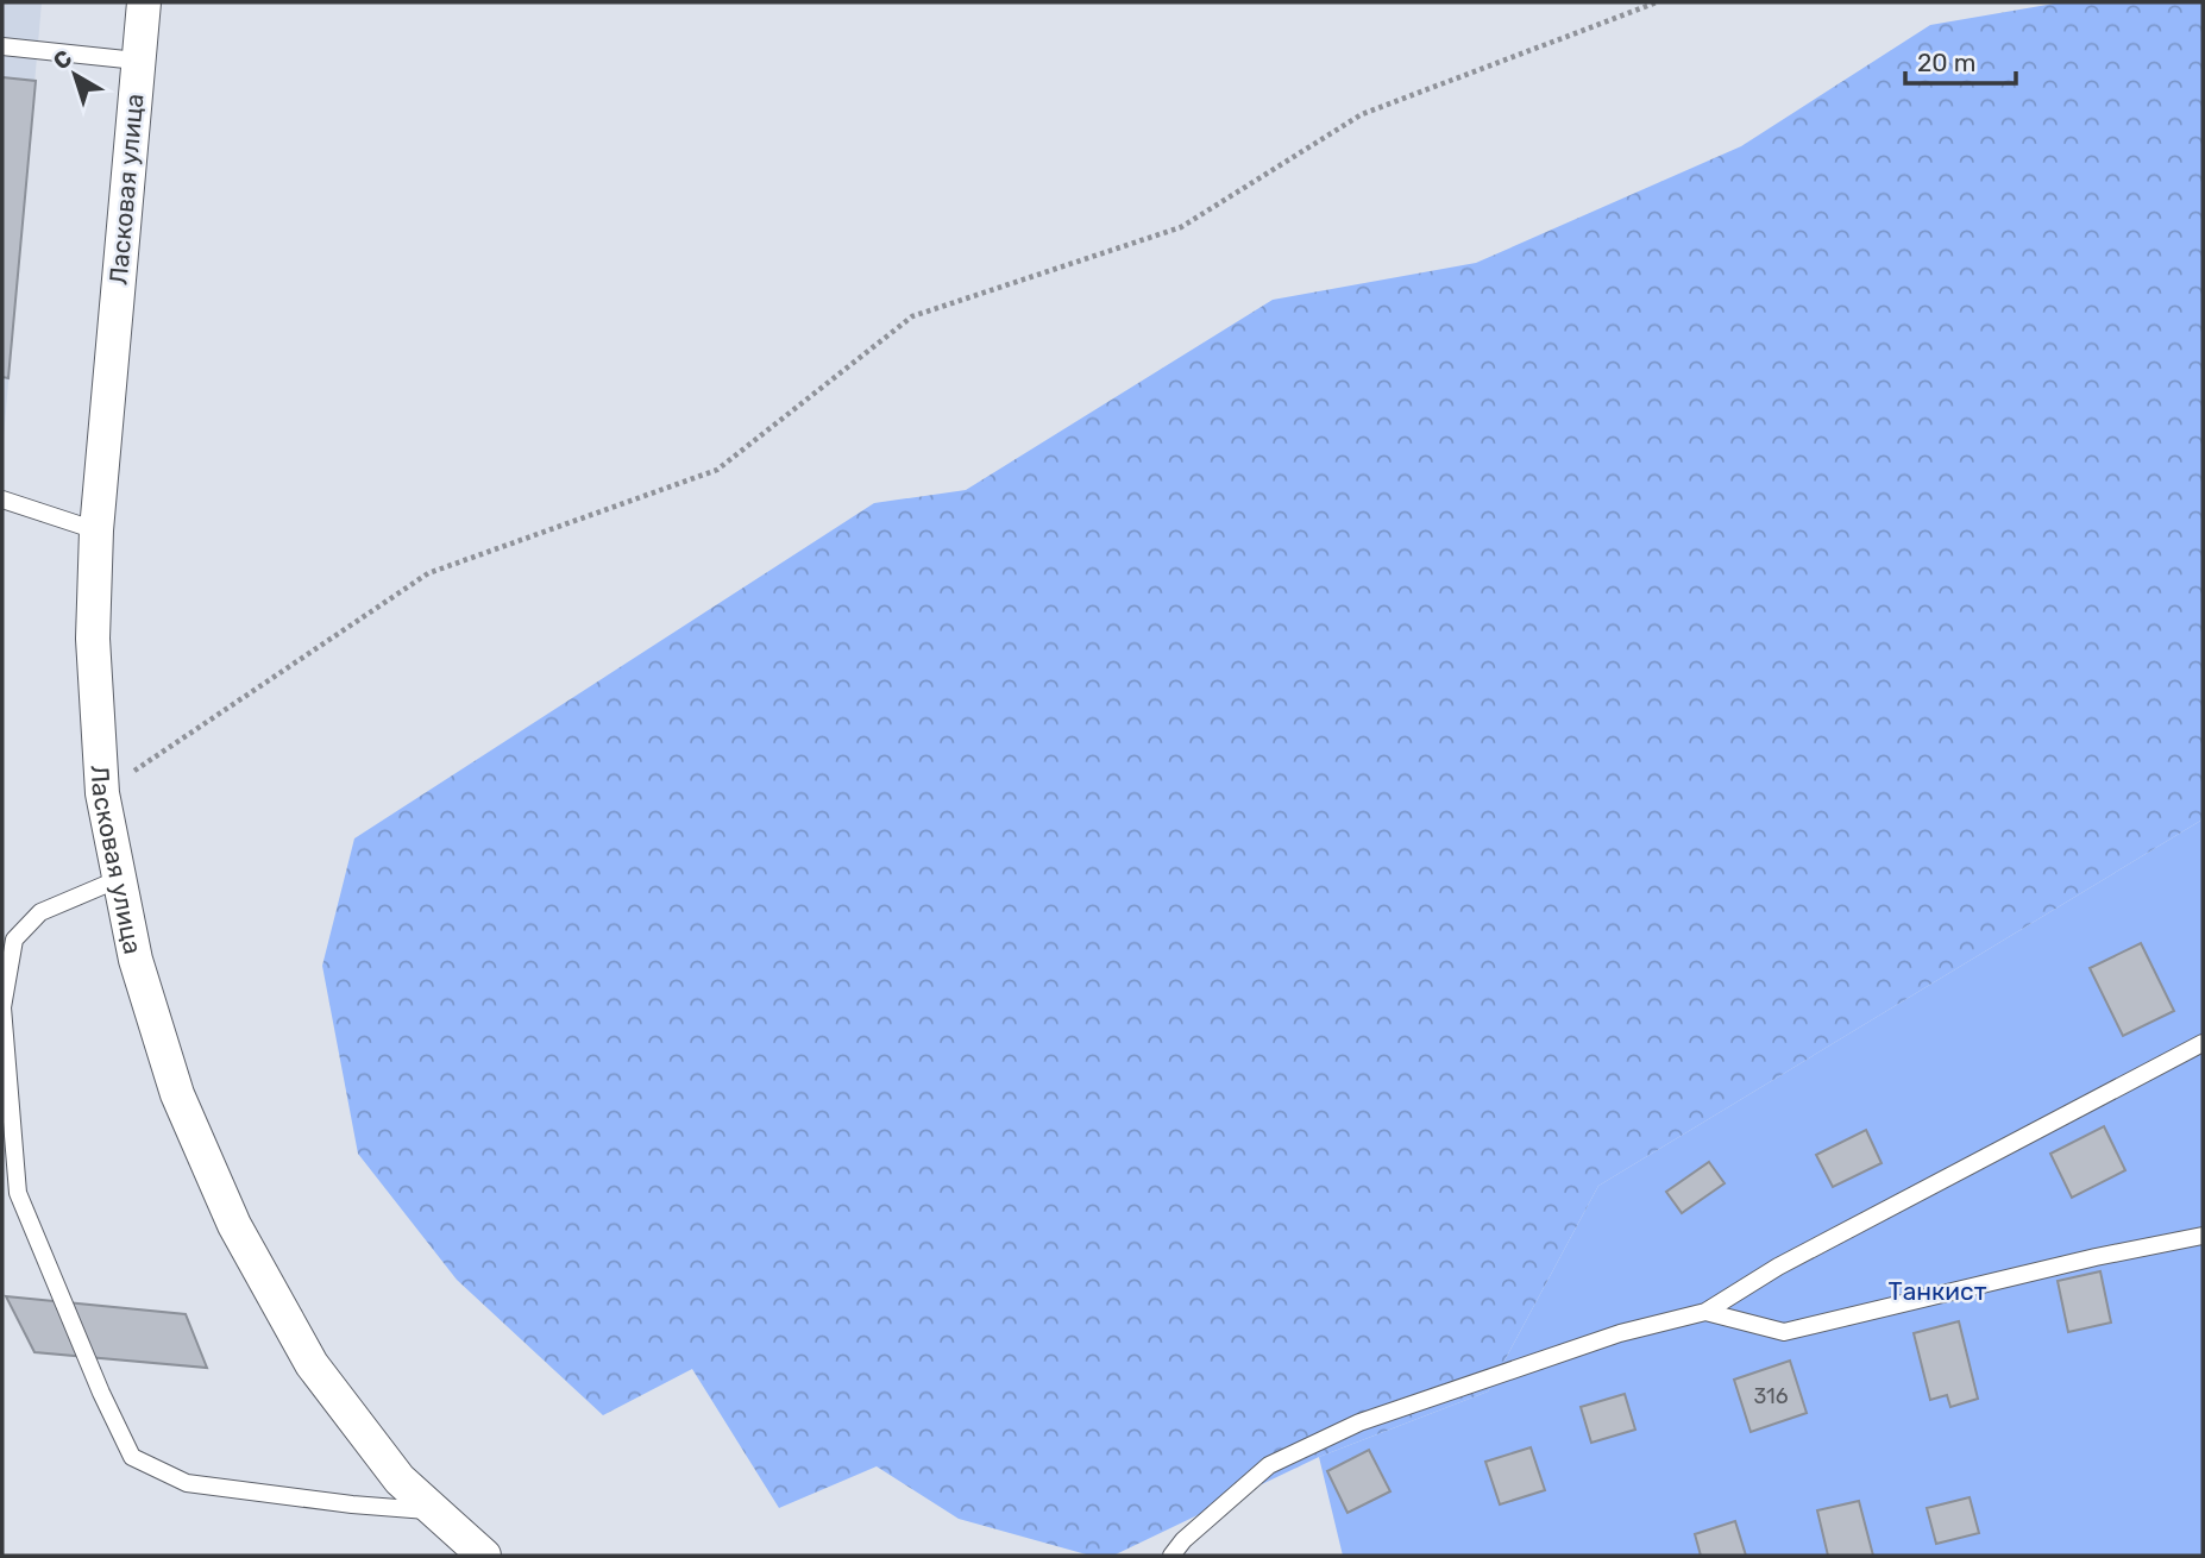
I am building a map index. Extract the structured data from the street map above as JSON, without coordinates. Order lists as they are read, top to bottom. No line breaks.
{"streets":{"street":["Ласковая улица"]},"parks":["Танкист"],"house_numbers":["316"],"scale_bar":"20 m","north":"top left"}
